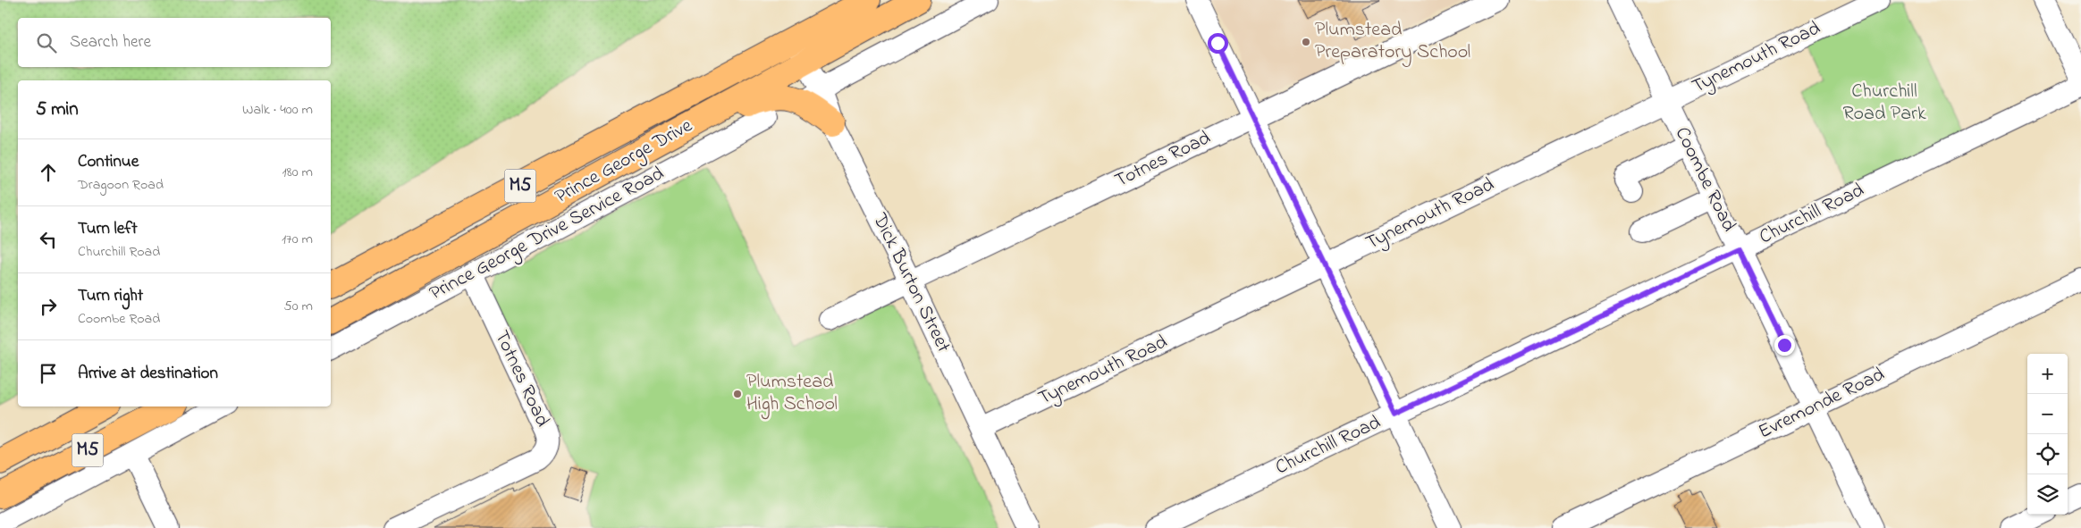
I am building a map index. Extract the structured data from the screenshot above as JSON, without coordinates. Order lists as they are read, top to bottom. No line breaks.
{"streets":{"main road":["Prince George Drive","M5"],"street":["Tynemouth Road","Totnes Road","Coombe Road","Churchill Road","Prince George Drive Service Road","Dick Burton Street","Evremonde Road"]},"crossings":[["Tynemouth Road","Coombe Road"],["Tynemouth Road","Dick Burton Street"],["Totnes Road","Prince George Drive Service Road"],["Totnes Road","Dick Burton Street"],["Coombe Road","Churchill Road"],["Coombe Road","Evremonde Road"]],"parks":["Churchill Road Park"],"places":["Plumstead Preparatory School","Plumstead High School"],"page":{"search":"Search here","heading":["5 min","Walk · 400 m"],"list":[["Continue","Dragoon Road","180 m"],["Turn left","Churchill Road","170 m"],["Turn right","Coombe Road","50 m"],"Arrive at destination"],"map_buttons":["+","−"]}}
